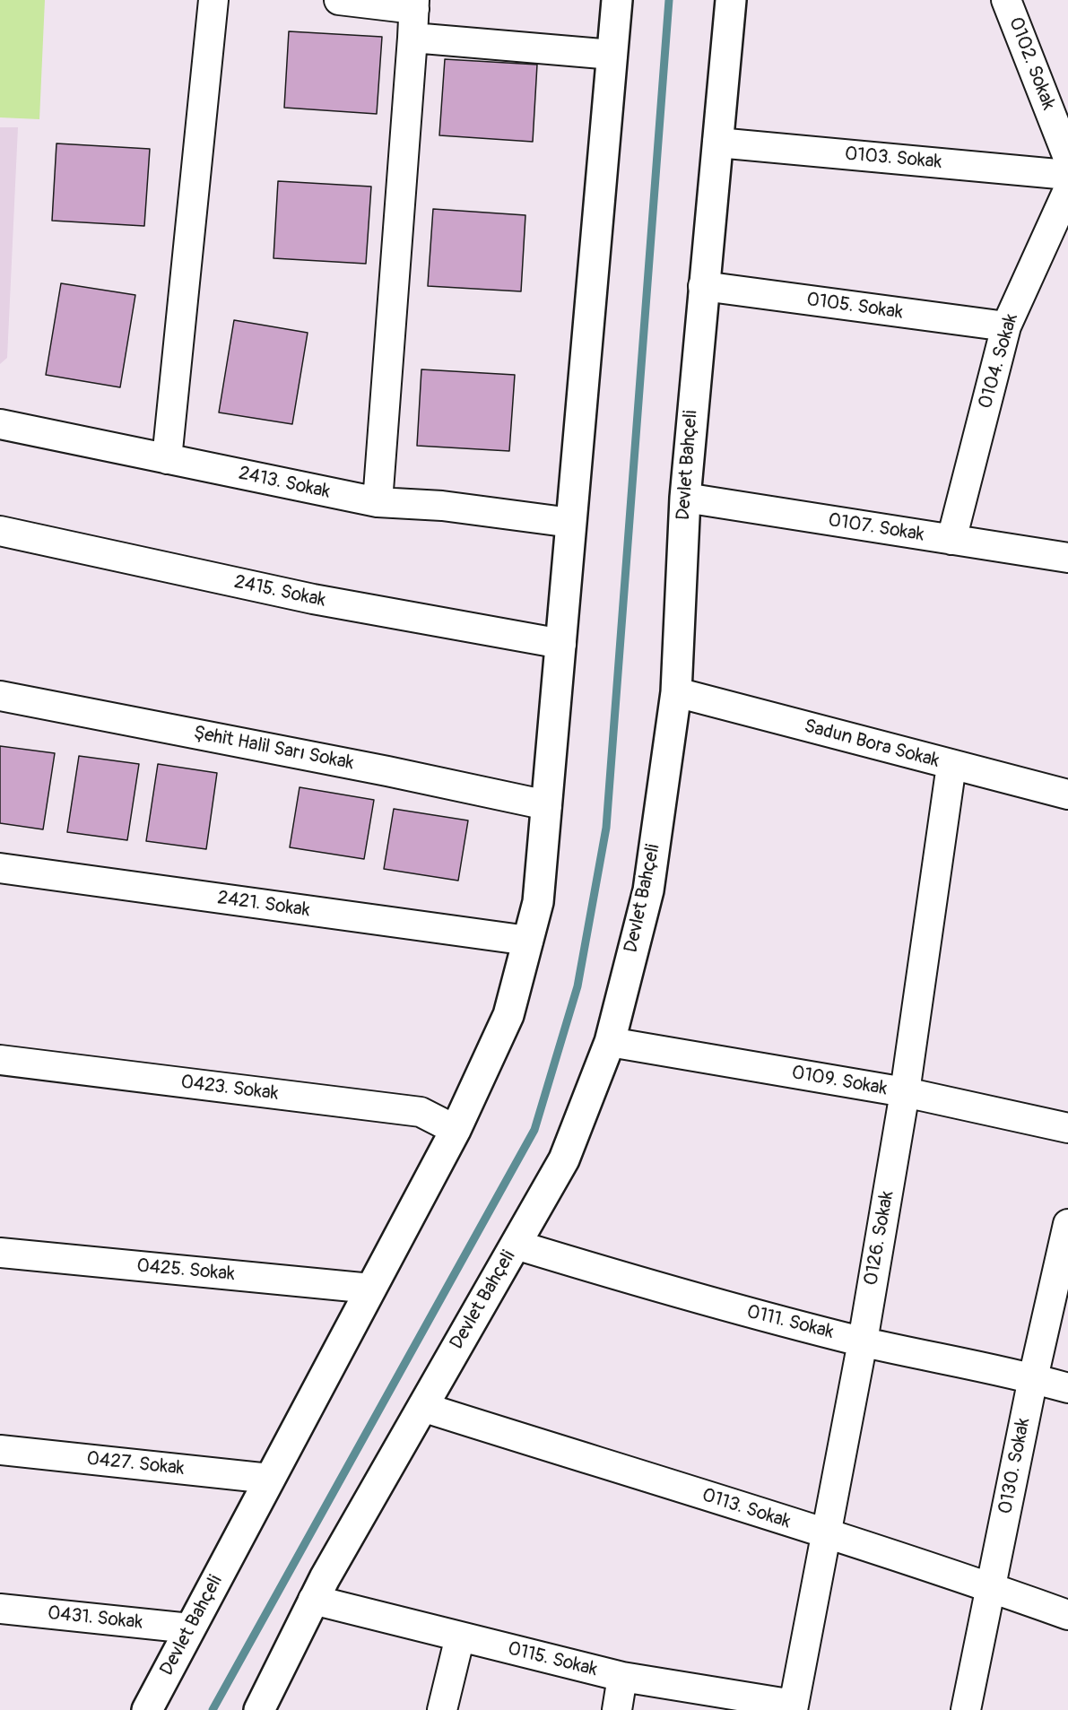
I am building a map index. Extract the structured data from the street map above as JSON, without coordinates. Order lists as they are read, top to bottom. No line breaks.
{"streets":{"street":["0102. Sokak","0103. Sokak","0105. Sokak","0104. Sokak","Devlet Bahçeli","2413. Sokak","0107. Sokak","2415. Sokak","Sadun Bora Sokak","Şehit Halil Sarı Sokak","2421. Sokak","0109. Sokak","0423. Sokak","0126. Sokak","0425. Sokak","0111. Sokak","0427. Sokak","0130. Sokak","0113. Sokak","0431. Sokak","0115. Sokak"]},"crossings":[["0103. Sokak","Devlet Bahçeli"],["0105. Sokak","0104. Sokak"],["0105. Sokak","Devlet Bahçeli"],["0104. Sokak","0107. Sokak"],["Devlet Bahçeli","2413. Sokak"],["Devlet Bahçeli","0107. Sokak"],["Devlet Bahçeli","2415. Sokak"],["Devlet Bahçeli","Sadun Bora Sokak"],["Devlet Bahçeli","Şehit Halil Sarı Sokak"],["Devlet Bahçeli","2421. Sokak"],["Devlet Bahçeli","0109. Sokak"],["Devlet Bahçeli","0423. Sokak"],["Devlet Bahçeli","0425. Sokak"],["Devlet Bahçeli","0111. Sokak"],["Devlet Bahçeli","0427. Sokak"],["Devlet Bahçeli","0113. Sokak"],["Devlet Bahçeli","0431. Sokak"],["Devlet Bahçeli","0115. Sokak"],["Sadun Bora Sokak","0126. Sokak"],["0109. Sokak","0126. Sokak"],["0126. Sokak","0111. Sokak"],["0126. Sokak","0113. Sokak"],["0126. Sokak","0115. Sokak"],["0111. Sokak","0130. Sokak"],["0130. Sokak","0113. Sokak"]]}
